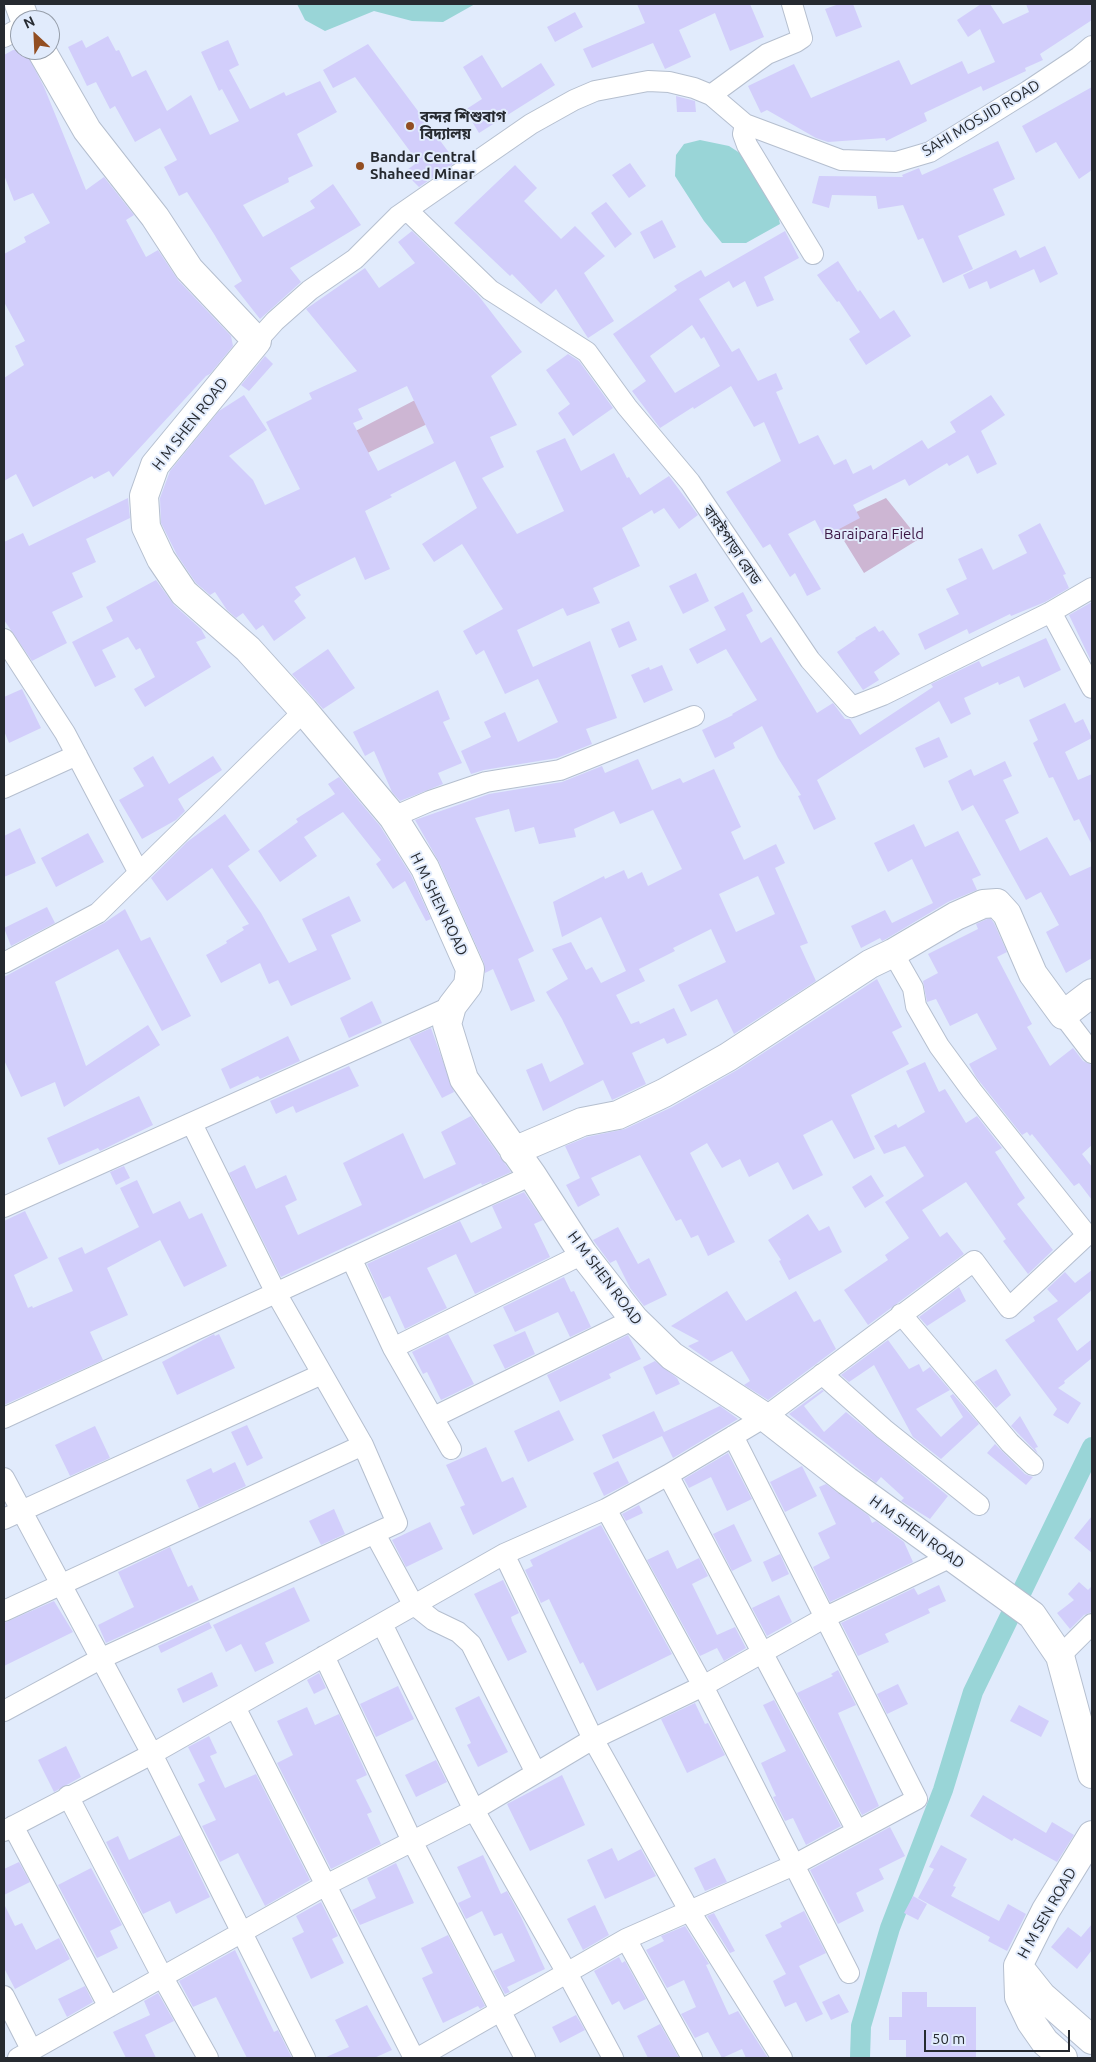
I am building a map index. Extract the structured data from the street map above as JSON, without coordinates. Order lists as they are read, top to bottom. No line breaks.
{"streets":{"main road":["H M SHEN ROAD","H M SEN ROAD"],"street":["SAHI MOSJID ROAD","বারইপাড়া রোড"]},"crossings":[["SAHI MOSJID ROAD","H M SHEN ROAD"],["H M SHEN ROAD","বারইপাড়া রোড"]],"parks":["Baraipara Field"],"places":["বন্দর শিশুবাগ বিদ্যালয়","Bandar Central Shaheed Minar"],"scale_bar":"50 m","north":"top left"}
